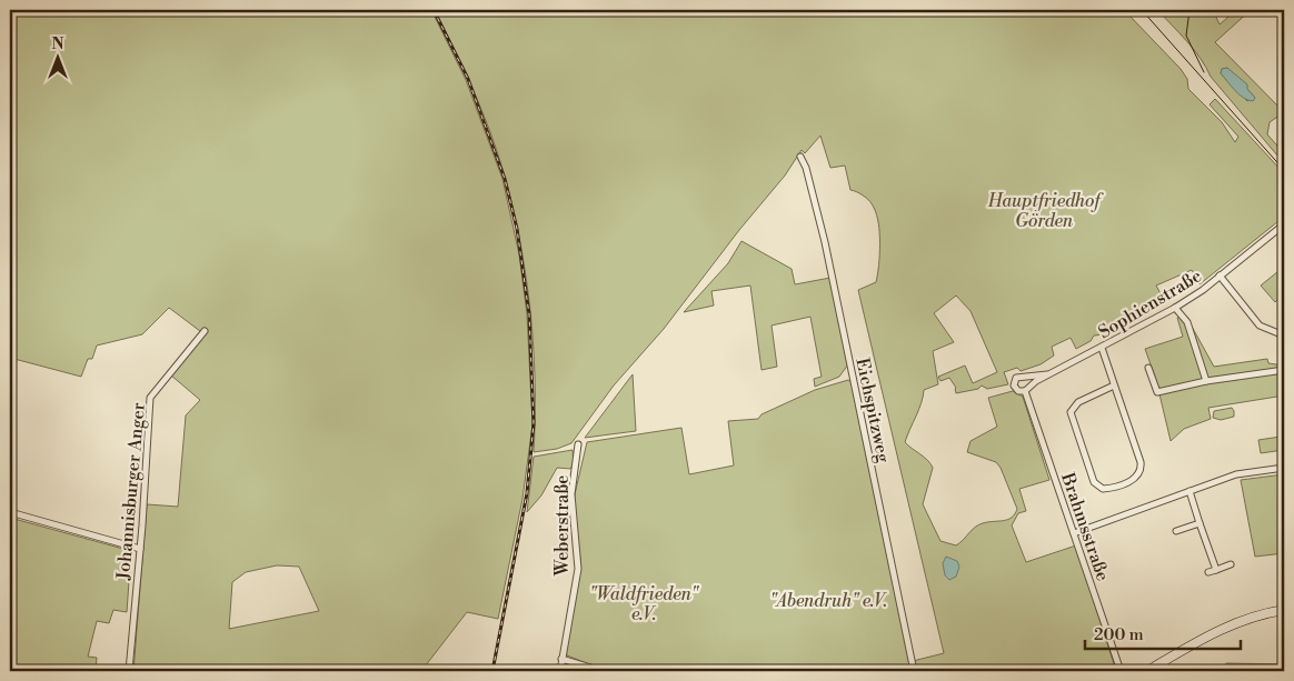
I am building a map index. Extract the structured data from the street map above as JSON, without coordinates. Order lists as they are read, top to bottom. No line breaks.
{"streets":{"street":["Sophienstraße","Eichspitzweg","Johannisburger Anger","Weberstraße","Brahmsstraße"]},"crossings":[["Sophienstraße","Brahmsstraße"]],"parks":["Hauptfriedhof Görden","\"Waldfrieden\" e.V.","\"Abendruh\" e.V."],"scale_bar":"200 m","north":"top"}
